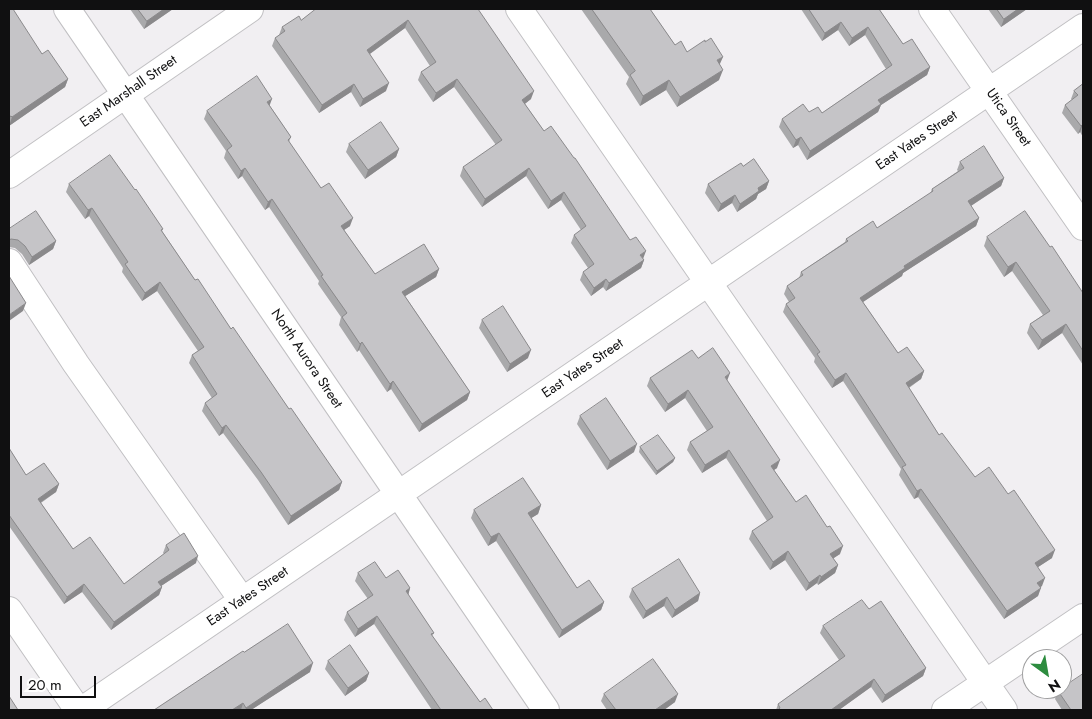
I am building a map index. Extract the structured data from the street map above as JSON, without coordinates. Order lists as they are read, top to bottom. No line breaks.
{"streets":{"street":["East Marshall Street","Utica Street","East Yates Street","North Aurora Street"]},"crossings":[["East Marshall Street","North Aurora Street"],["Utica Street","East Yates Street"],["East Yates Street","North Aurora Street"]],"scale_bar":"20 m","north":"bottom right"}
